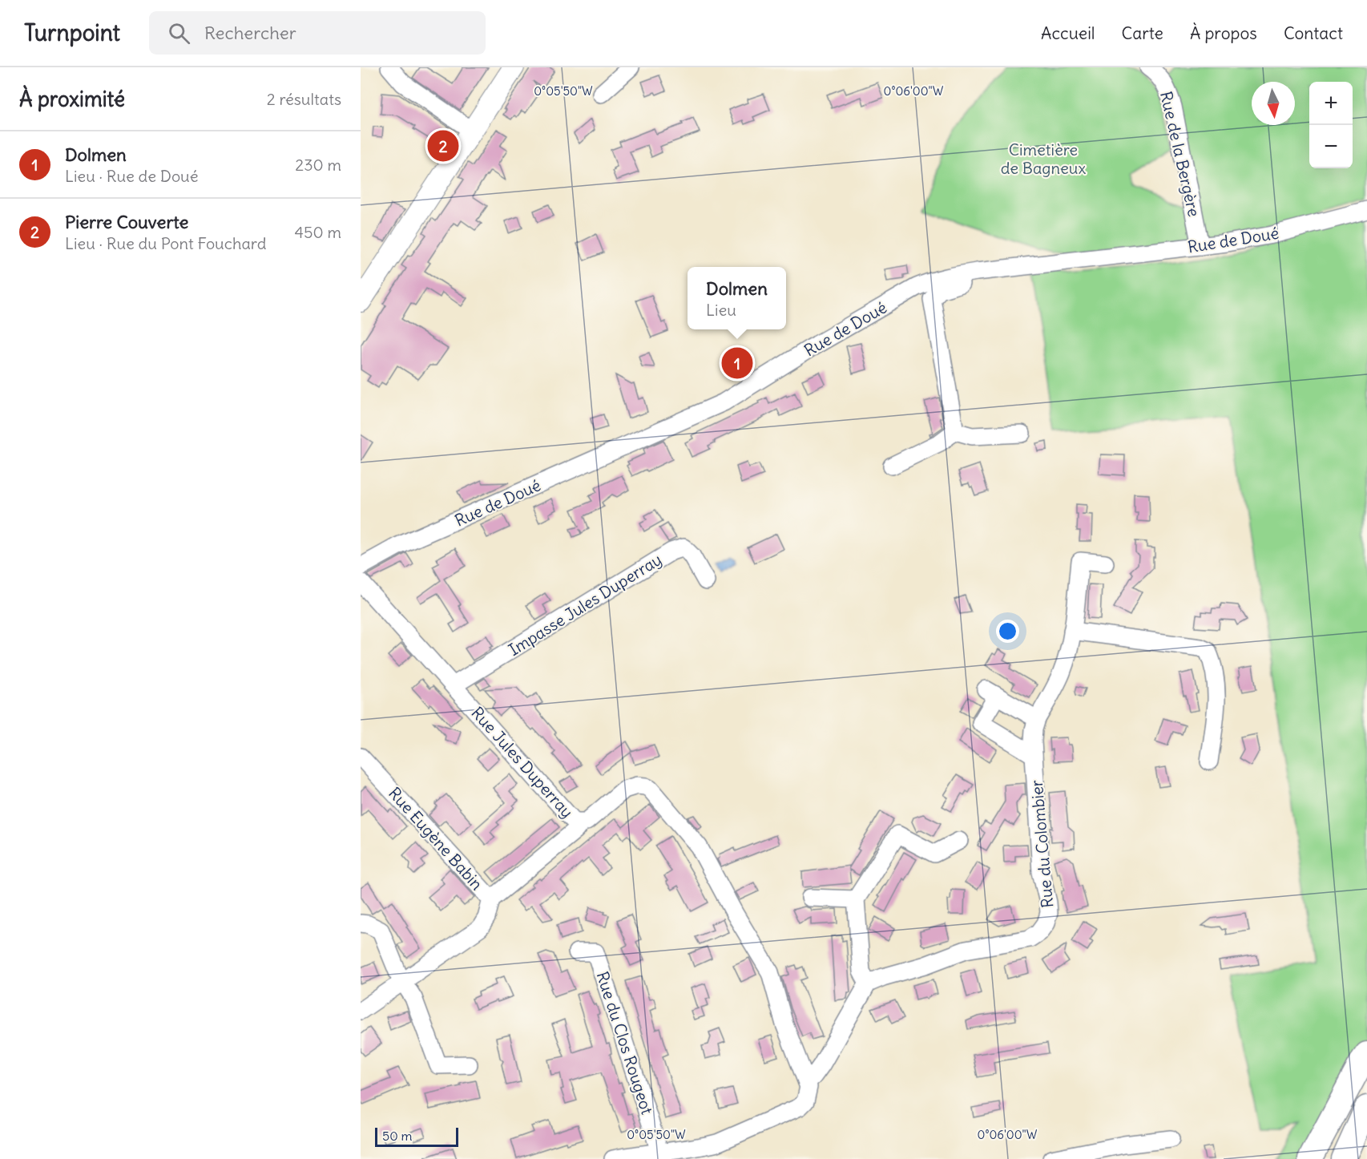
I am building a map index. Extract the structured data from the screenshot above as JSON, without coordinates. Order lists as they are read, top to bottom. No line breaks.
{"streets":{"street":["Rue de la Bergère","Rue de Doué","Impasse Jules Duperray","Rue Jules Duperray","Rue Eugène Babin","Rue du Colombier","Rue du Clos Rougeot"]},"crossings":[["Rue de la Bergère","Rue de Doué"],["Impasse Jules Duperray","Rue Jules Duperray"]],"parks":["Cimetière de Bagneux"],"scale_bar":"50 m","north":"bottom","page":{"header":"Turnpoint","search":"Rechercher","nav":["Accueil","Carte","À propos","Contact"],"heading":["À proximité","2 résultats"],"map_buttons":["+","−"],"pins":["2","1"],"list":[{"mark":"1","name":"Dolmen","note":"Lieu · Rue de Doué","value":"230 m"},{"mark":"2","name":"Pierre Couverte","note":"Lieu · Rue du Pont Fouchard","value":"450 m"}],"popup":["Dolmen","Lieu"],"scale":"50 m"},"coordinates":["0°05'50\"W","0°06'00\"W"]}
